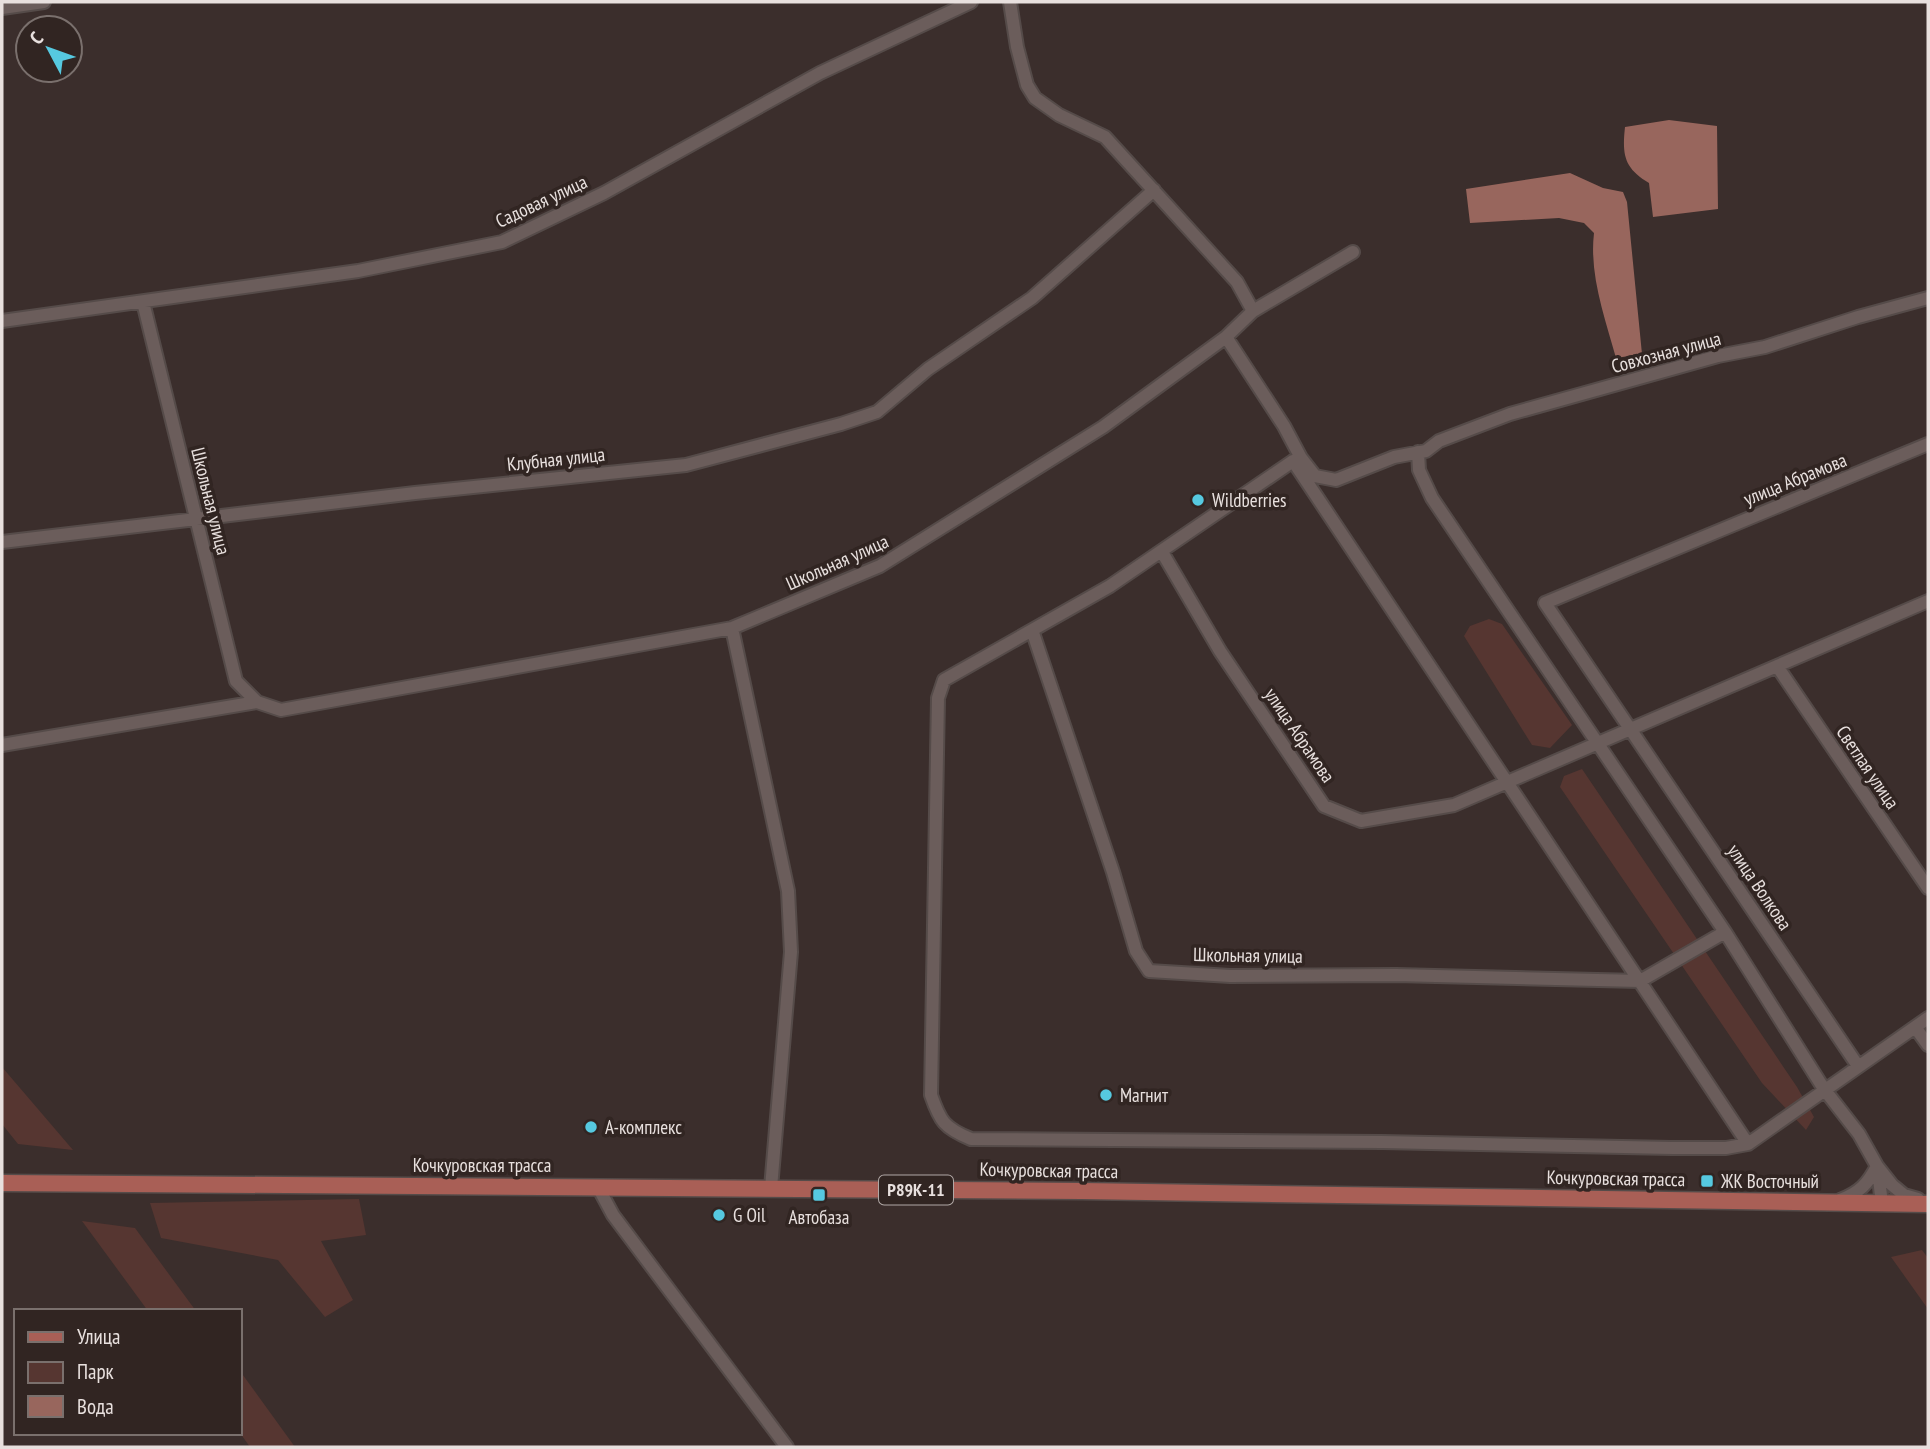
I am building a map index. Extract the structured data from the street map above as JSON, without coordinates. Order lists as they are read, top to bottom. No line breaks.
{"streets":{"main road":["Кочкуровская трасса","Р89К-11"],"street":["Садовая улица","Совхозная улица","Клубная улица","улица Абрамова","Школьная улица","Светлая улица","улица Волкова"]},"crossings":[["Садовая улица","Школьная улица"],["Клубная улица","Школьная улица"],["улица Абрамова","Светлая улица"],["улица Абрамова","улица Волкова"]],"places":{"other":["Wildberries","Магнит","А-комплекс","G Oil"],"transit":["ЖК Восточный","Автобаза"]},"legend":["Улица","Парк","Вода"],"north":"top left"}
